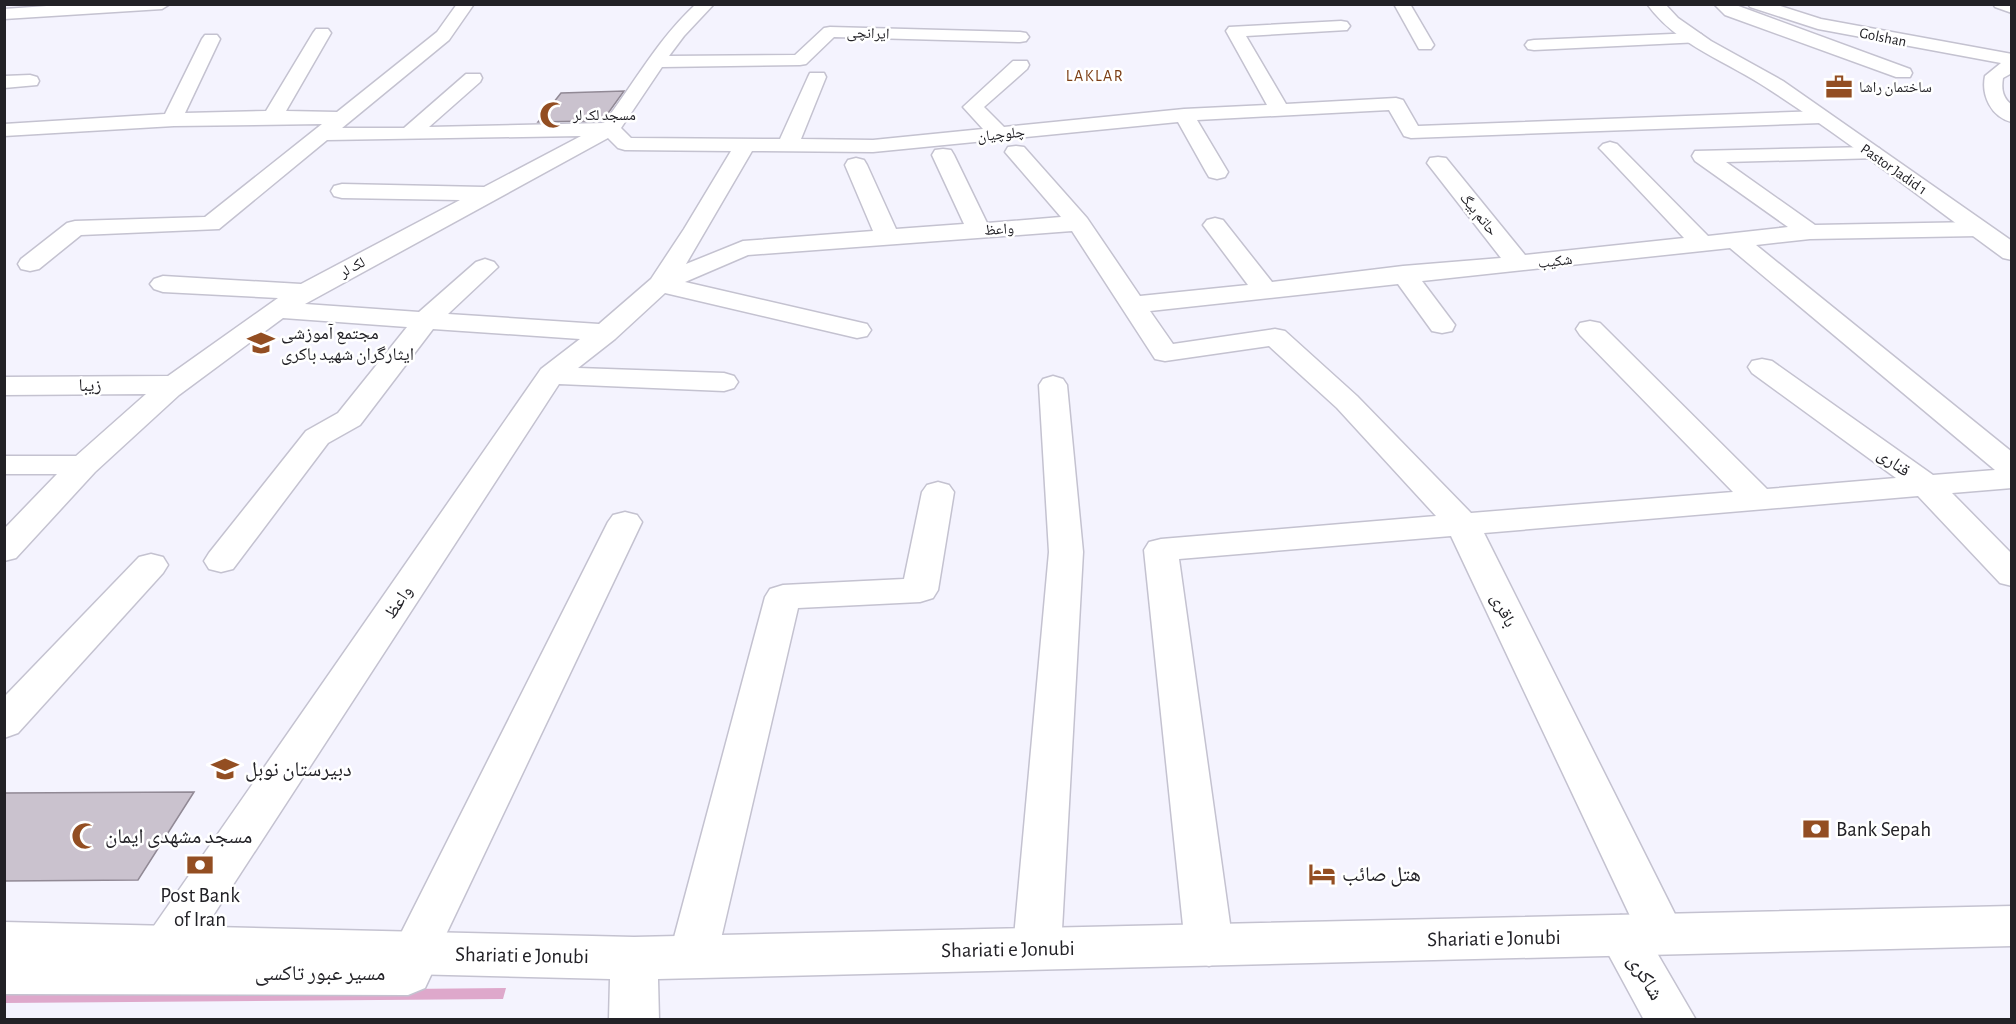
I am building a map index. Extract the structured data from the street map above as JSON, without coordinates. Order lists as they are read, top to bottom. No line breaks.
{"streets":{"street":["ایرانچی","Golshan","چلوچیان","Pastor Jadid 1","حاتم بیگ","واعظ","شکیب","لک لر","زیبا","قناری","باقری","Shariati e Jonubi","مسیر عبور تاکسی","شاکری"]},"crossings":[["ایرانچی","لک لر"],["چلوچیان","Pastor Jadid 1"],["چلوچیان","لک لر"],["Pastor Jadid 1","شکیب"],["حاتم بیگ","شکیب"],["واعظ","Shariati e Jonubi"],["شکیب","باقری"],["لک لر","زیبا"],["باقری","Shariati e Jonubi"],["باقری","شاکری"],["Shariati e Jonubi","مسیر عبور تاکسی"],["Shariati e Jonubi","شاکری"]],"districts":["LAKLAR"],"places":{"office":["ساختمان راشا"],"mosque":["مسجد لک لر","مسجد مشهدی ایمان"],"school or university":["مجتمع آموزشی ایثارگران شهید باکری","دبیرستان نوبل"],"bank":["Bank Sepah","Post Bank of Iran"],"hotel":["هتل صائب"]}}
